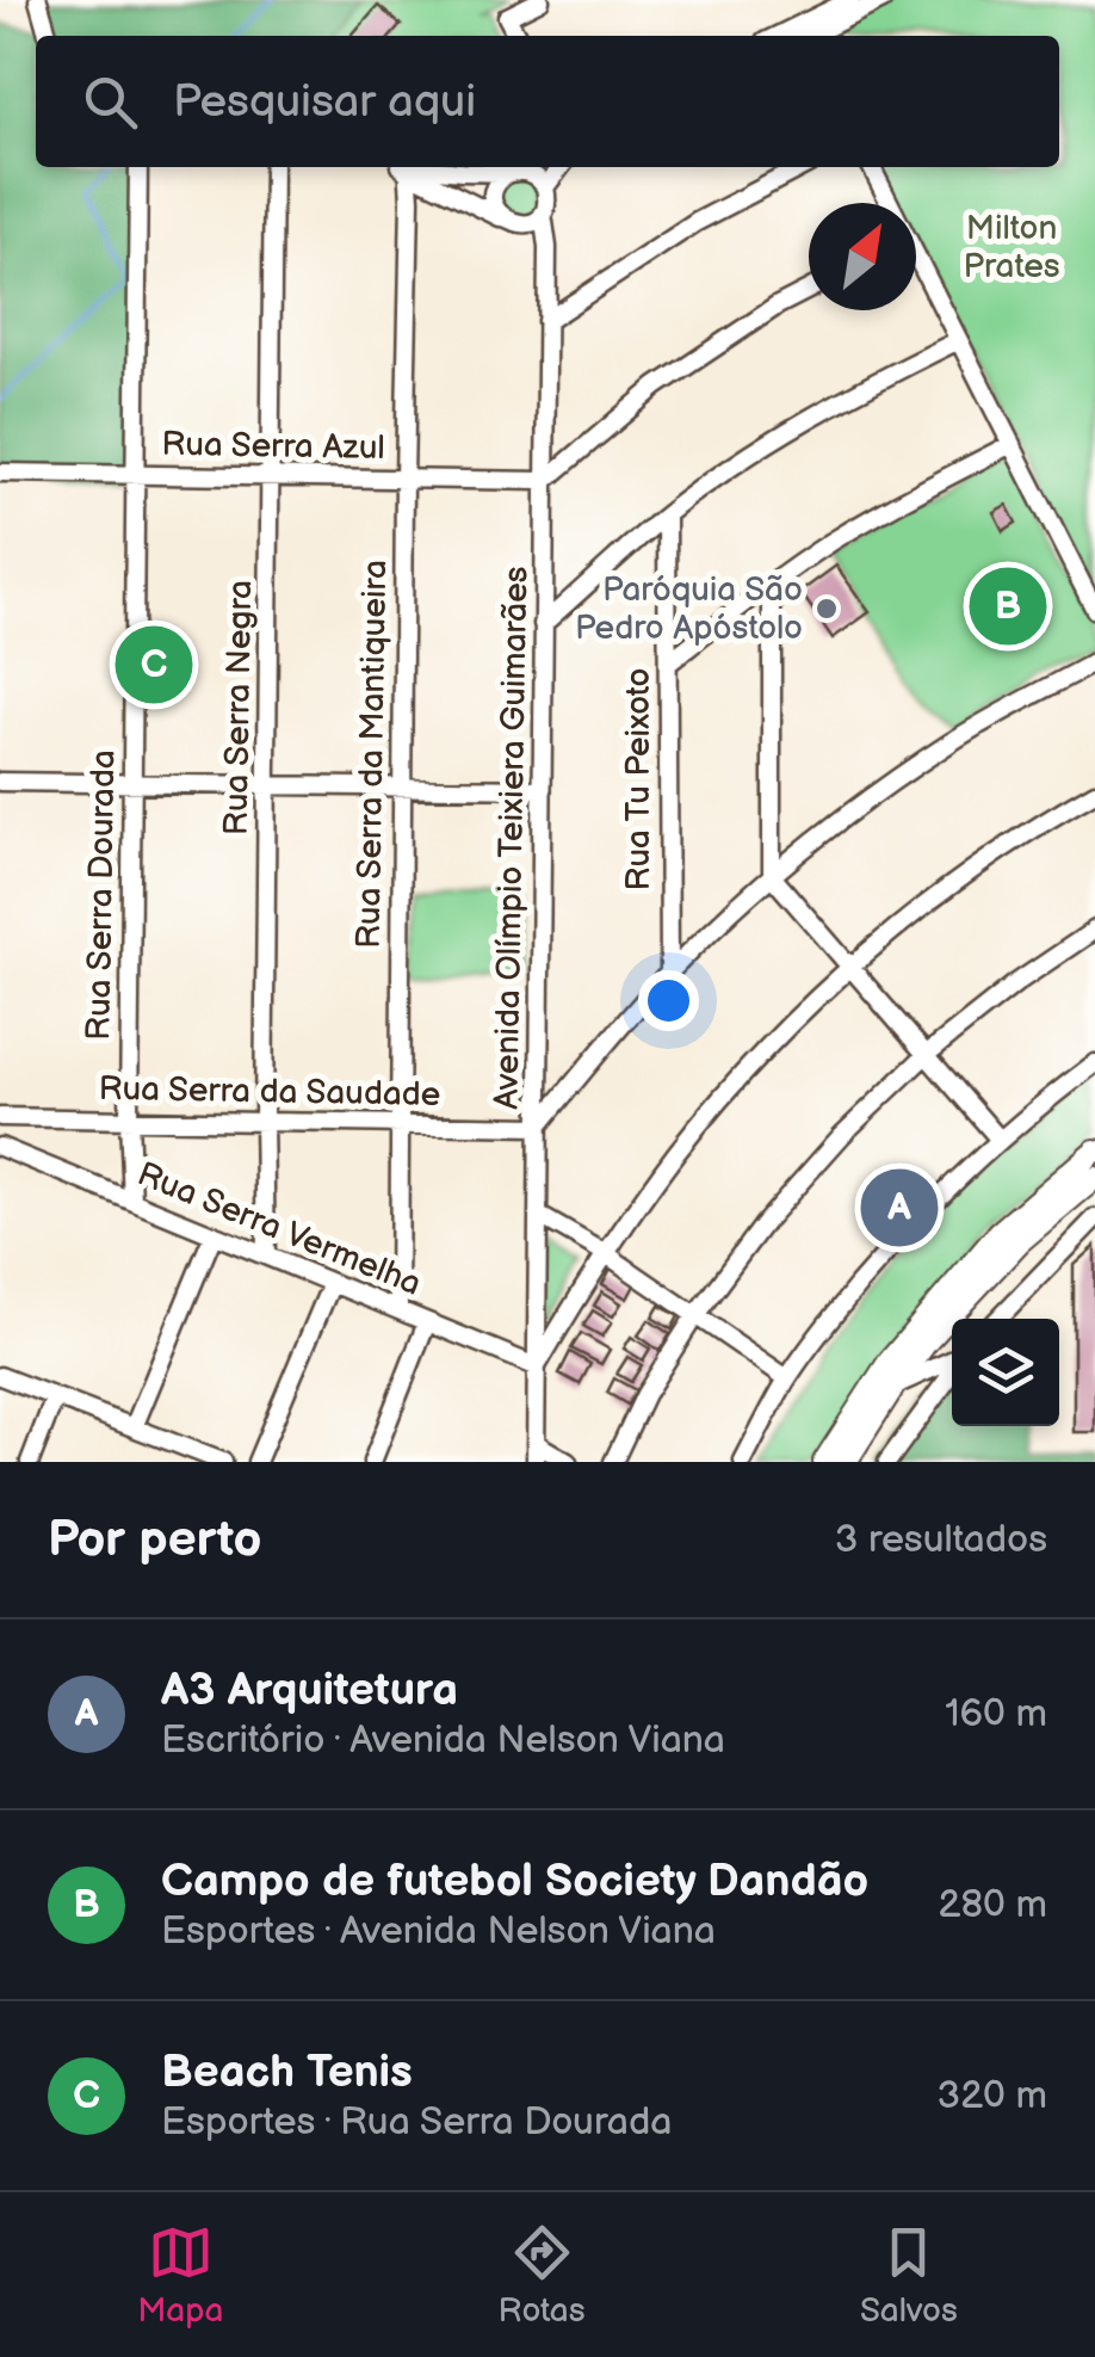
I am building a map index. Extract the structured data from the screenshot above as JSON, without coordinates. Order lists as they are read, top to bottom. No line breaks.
{"streets":{"street":["Rua Serra Azul","Rua Serra Negra","Rua Serra da Mantiqueira","Rua Tu Peixoto","Avenida Olímpio Teixiera Guimarães","Rua Serra Dourada","Rua Serra da Saudade","Rua Serra Vermelha"]},"crossings":[["Rua Serra Azul","Rua Serra Negra"],["Rua Serra Azul","Rua Serra da Mantiqueira"],["Rua Serra Azul","Avenida Olímpio Teixiera Guimarães"],["Rua Serra Azul","Rua Serra Dourada"],["Rua Serra Negra","Rua Serra da Saudade"],["Rua Serra Negra","Rua Serra Vermelha"],["Rua Serra da Mantiqueira","Rua Serra da Saudade"],["Rua Serra da Mantiqueira","Rua Serra Vermelha"],["Avenida Olímpio Teixiera Guimarães","Rua Serra da Saudade"],["Avenida Olímpio Teixiera Guimarães","Rua Serra Vermelha"],["Rua Serra Dourada","Rua Serra da Saudade"],["Rua Serra Dourada","Rua Serra Vermelha"]],"parks":["Milton Prates"],"places":["Paróquia São Pedro Apóstolo"],"north":"top right","page":{"search":"Pesquisar aqui","pins":["B","C","A"],"heading":["Por perto","3 resultados"],"list":[{"mark":"A","name":"A3 Arquitetura","note":"Escritório · Avenida Nelson Viana","value":"160 m"},{"mark":"B","name":"Campo de futebol Society Dandão","note":"Esportes · Avenida Nelson Viana","value":"280 m"},{"mark":"C","name":"Beach Tenis","note":"Esportes · Rua Serra Dourada","value":"320 m"}],"nav":["Mapa","Rotas","Salvos"]}}
